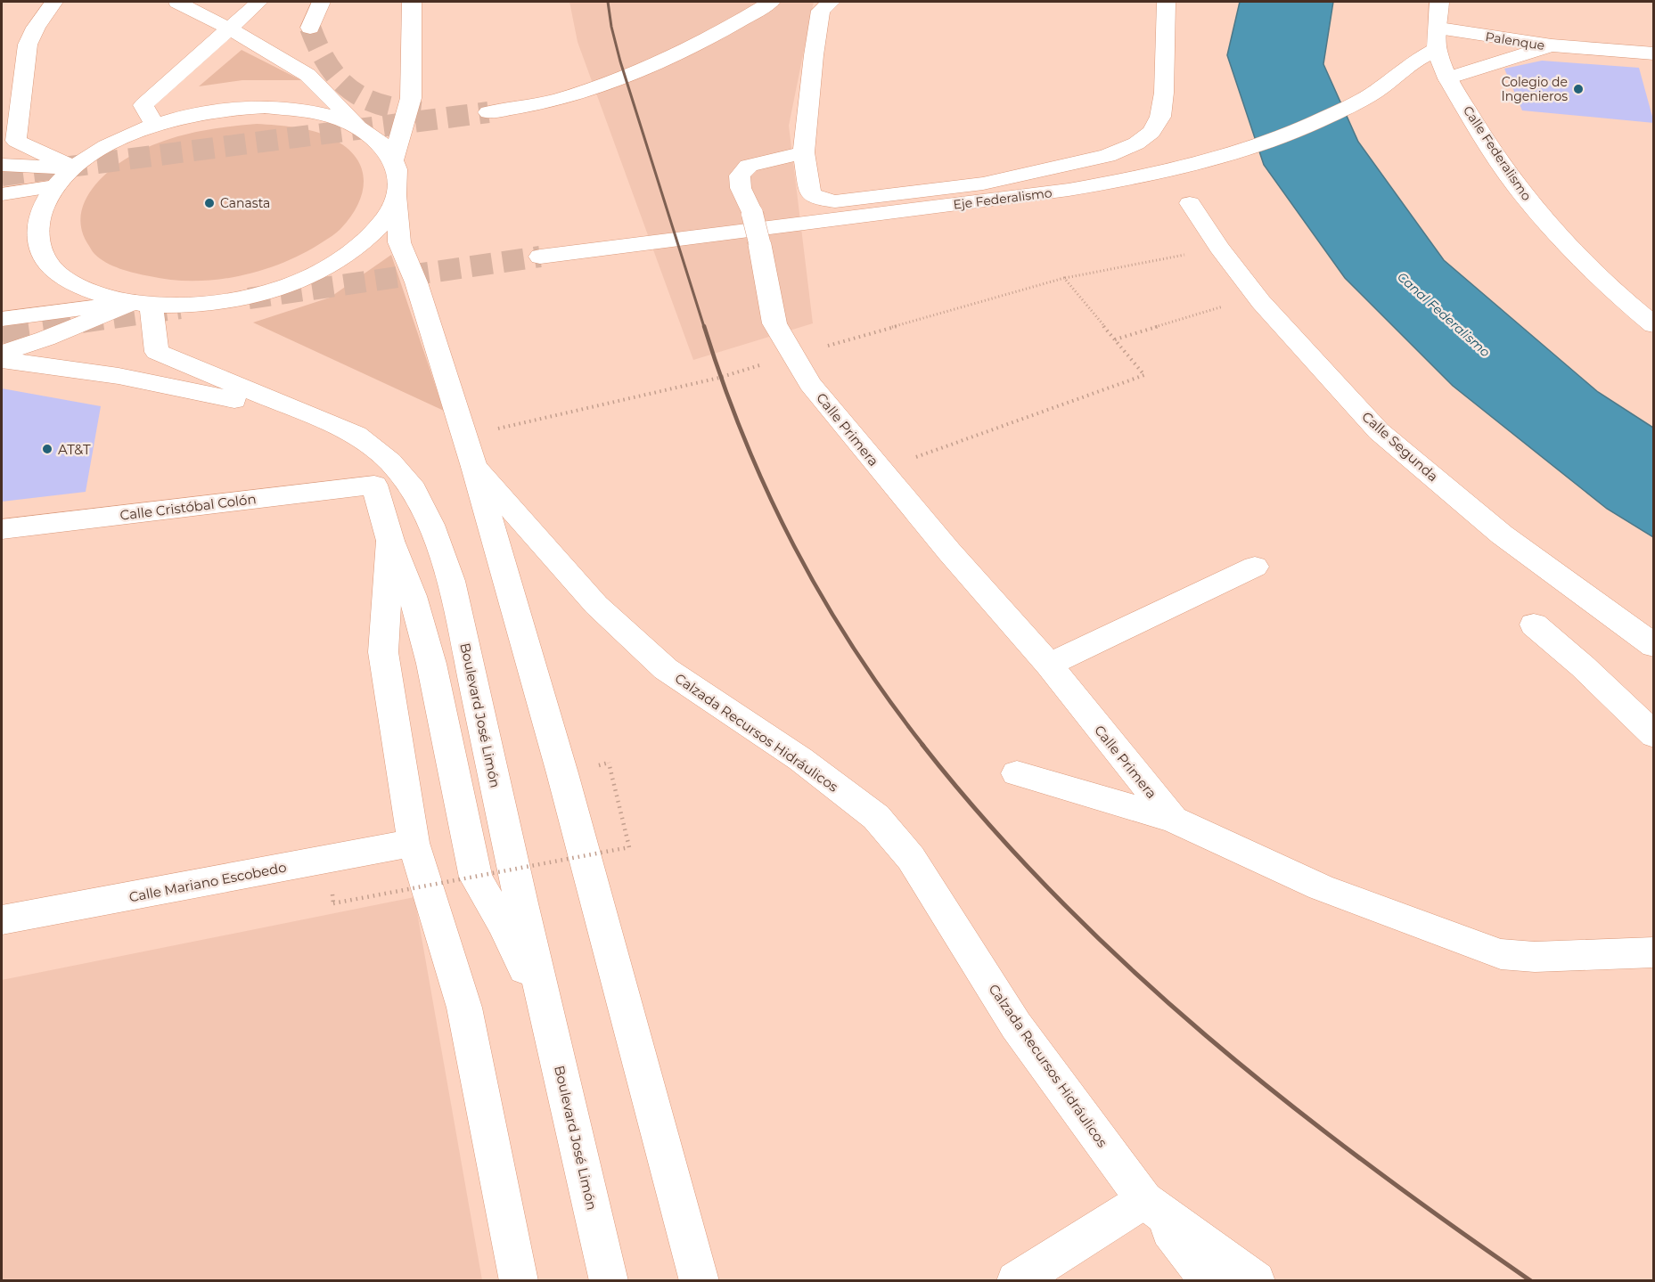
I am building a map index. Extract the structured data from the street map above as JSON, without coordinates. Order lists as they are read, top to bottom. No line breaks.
{"streets":{"main road":["Palenque","Calle Federalismo","Eje Federalismo","Calle Primera","Calle Segunda","Calle Cristóbal Colón","Boulevard José Limón","Calzada Recursos Hidráulicos","Calle Mariano Escobedo"]},"crossings":[["Palenque","Calle Federalismo"],["Palenque","Eje Federalismo"],["Calle Federalismo","Eje Federalismo"]],"water":["Canal Federalismo"],"places":["Colegio de Ingenieros","Canasta","AT&T"]}
